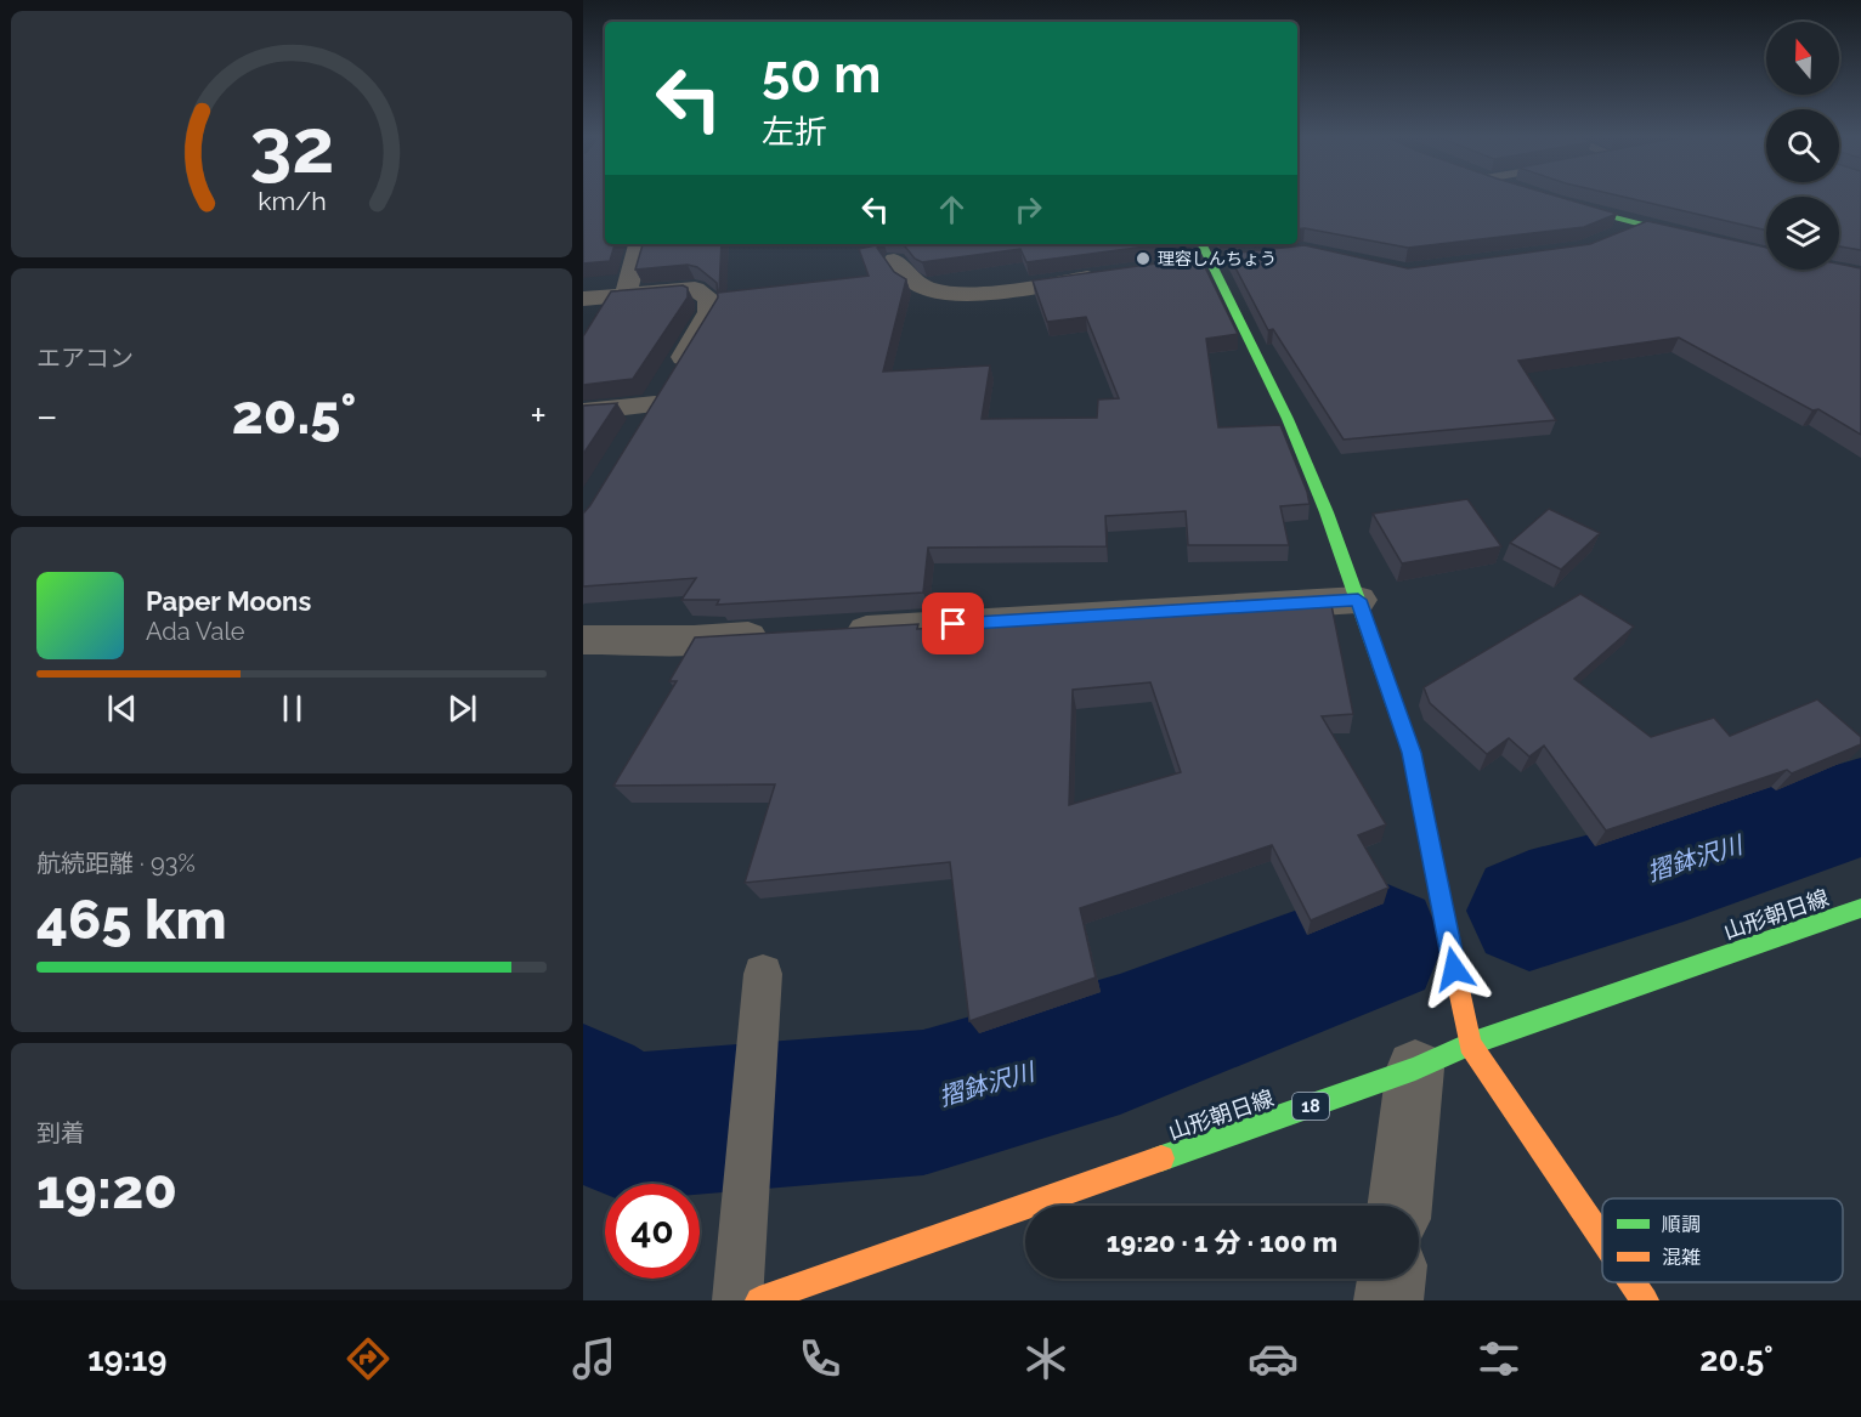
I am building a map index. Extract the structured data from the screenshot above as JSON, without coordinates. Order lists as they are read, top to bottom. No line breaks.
{"streets":{"street":["山形朝日線","18"]},"water":["摺鉢沢川"],"places":["理容しんちょう"],"legend":["順調","混雑"],"north":"top","page":{"turn":["50 m","左折"],"tile":["エアコン",["航続距離 · 93%","465 km"],["到着","19:20"]],"heat":["−","20.5°","+"],"song":["Paper Moons","Ada Vale"],"limit":"40","trip":"19:20 · 1 分 · 100 m","tabs":["19:19","20.5°"],"gauge":["32","km/h"]}}
